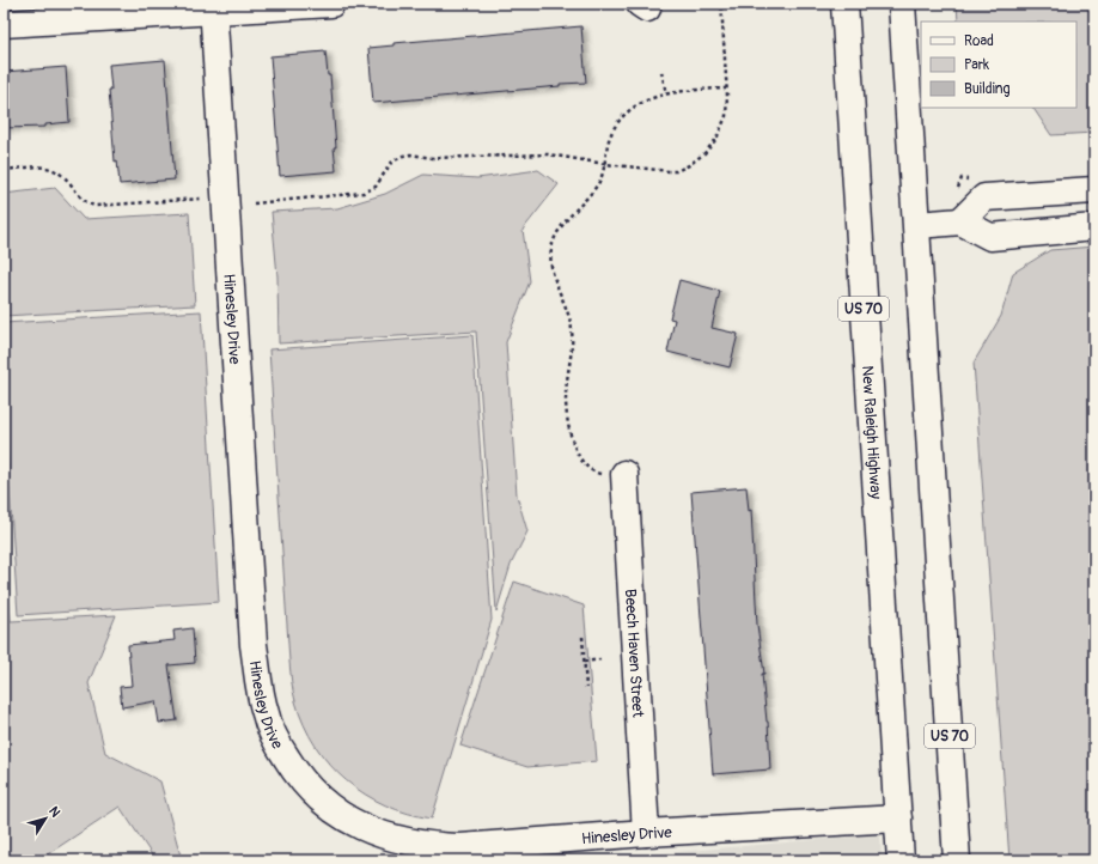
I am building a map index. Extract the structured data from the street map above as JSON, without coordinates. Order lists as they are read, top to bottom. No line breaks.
{"streets":{"main road":["US 70","Hinesley Drive","New Raleigh Highway","Beech Haven Street"]},"crossings":[["Hinesley Drive","New Raleigh Highway"],["Hinesley Drive","Beech Haven Street"]],"legend":["Road","Park","Building"],"north":"top right"}
